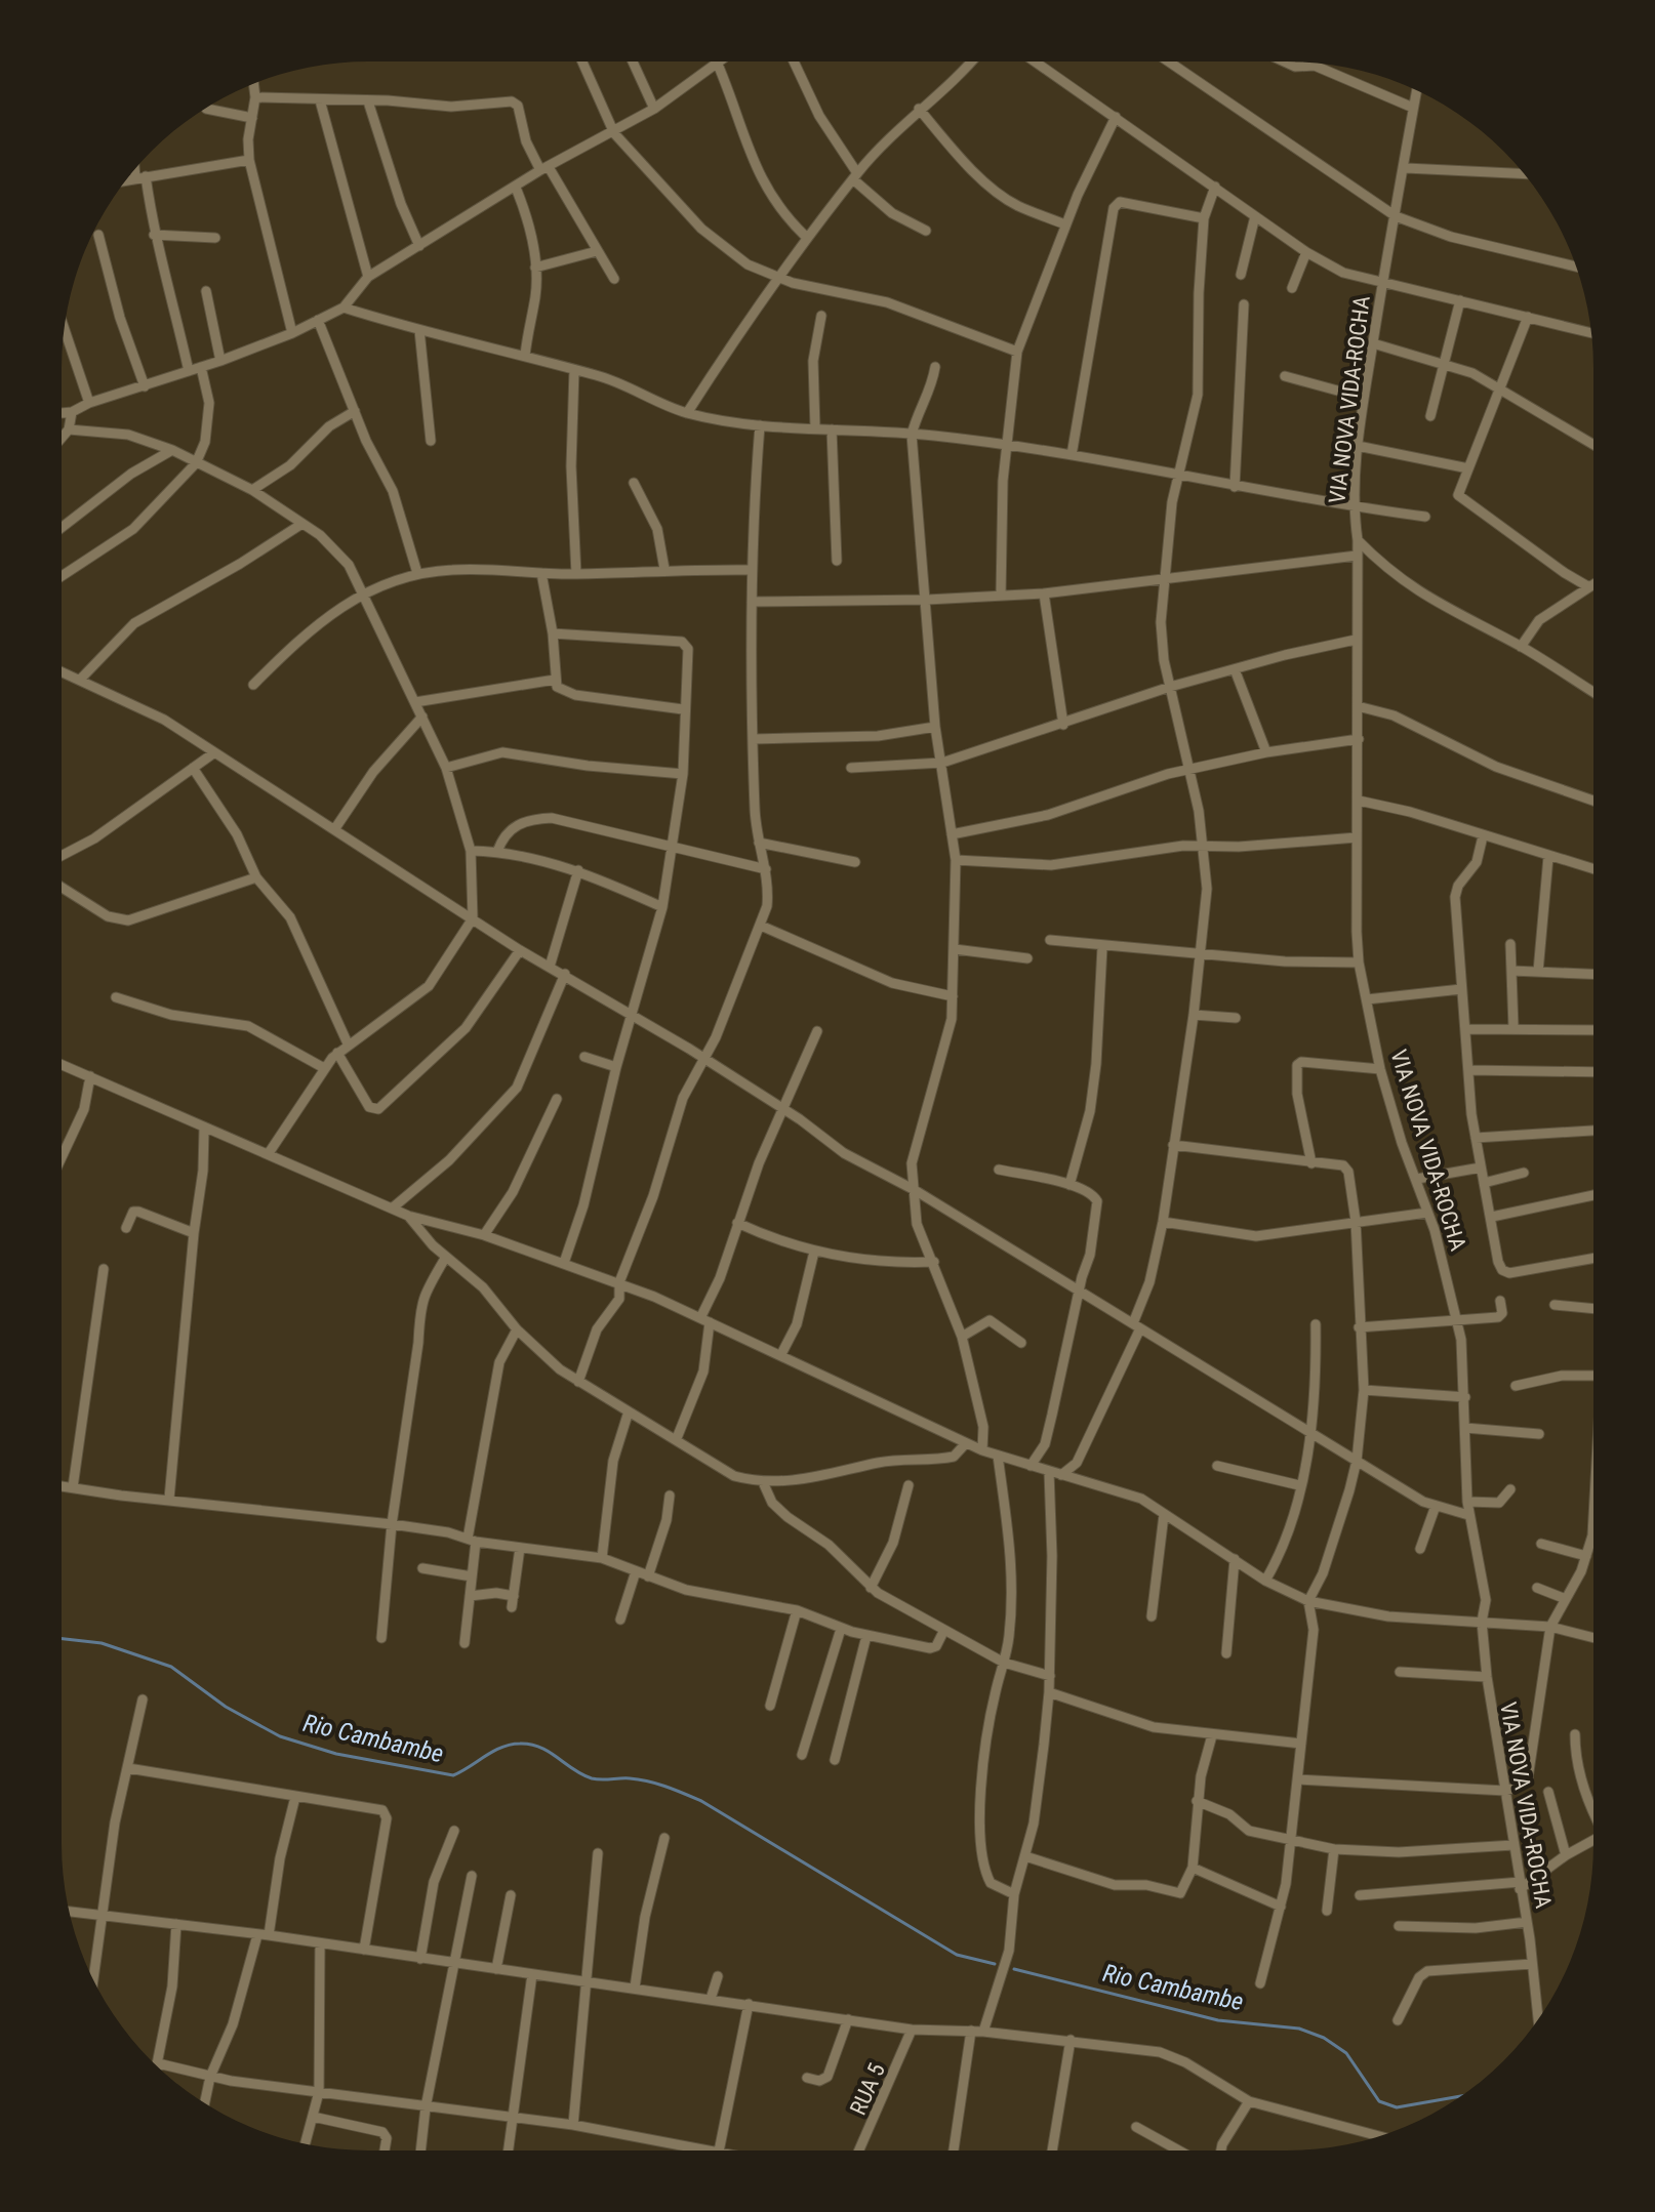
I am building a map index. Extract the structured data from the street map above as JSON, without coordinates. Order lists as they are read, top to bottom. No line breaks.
{"streets":{"street":["VIA NOVA VIDA-ROCHA","RUA 5"]},"water":["Rio Cambambe"]}
